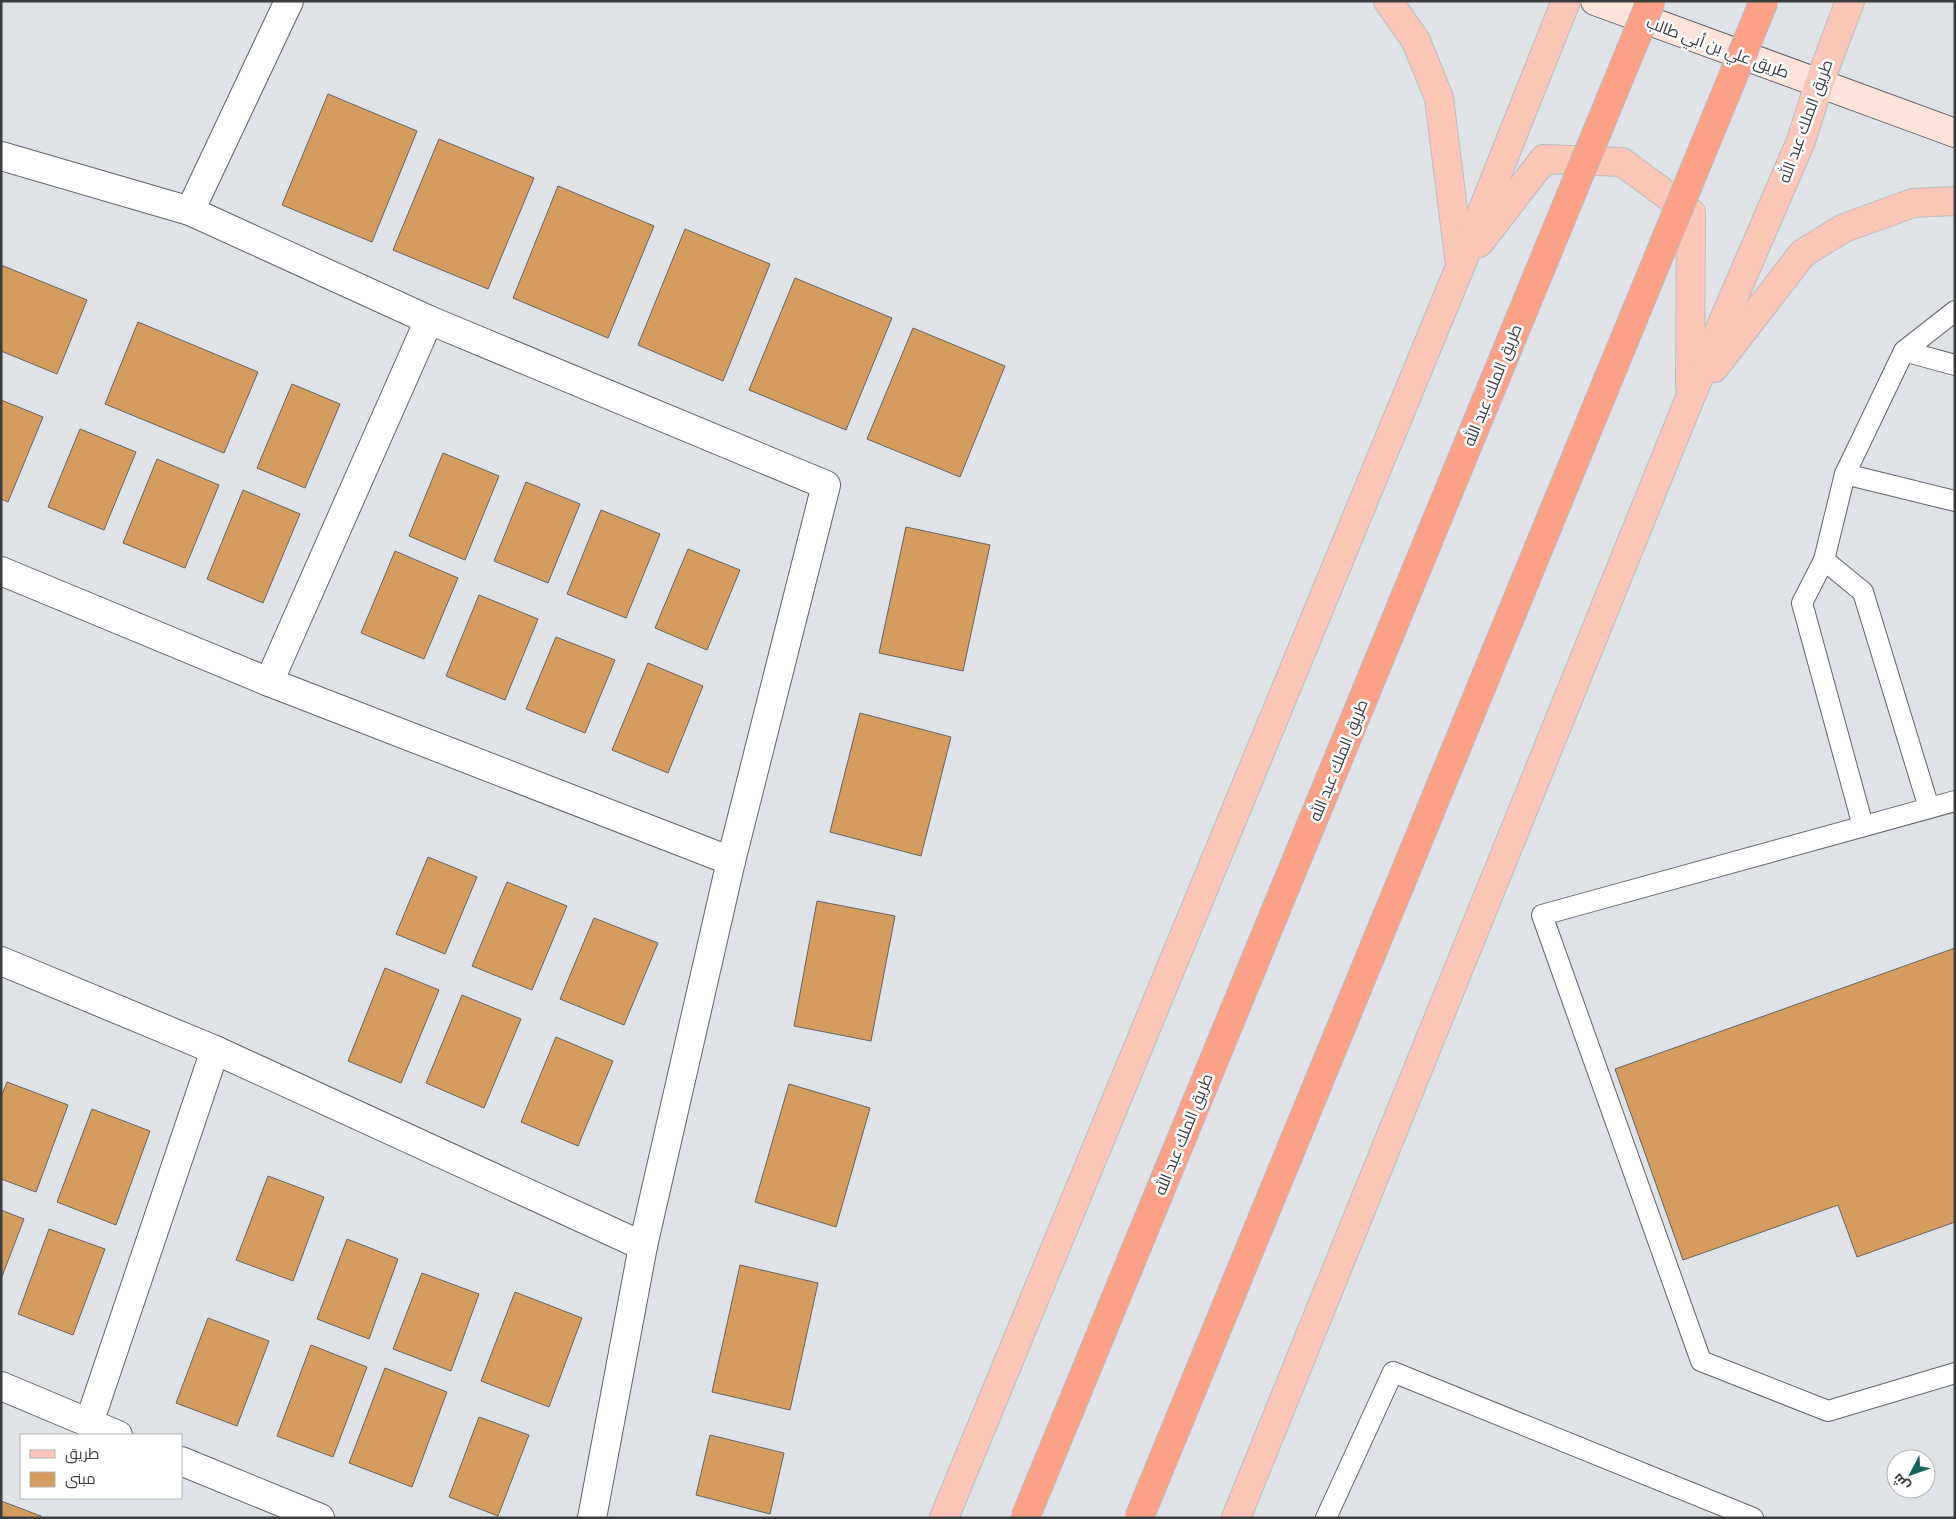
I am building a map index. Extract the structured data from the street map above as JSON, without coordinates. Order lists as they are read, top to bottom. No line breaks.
{"streets":{"highway":["طريق الملك عبد الله"],"main road":["طريق علي بن أبي طالب"]},"crossings":[["طريق علي بن أبي طالب","طريق الملك عبد الله"]],"legend":["طريق","مبنى"],"north":"bottom left"}
